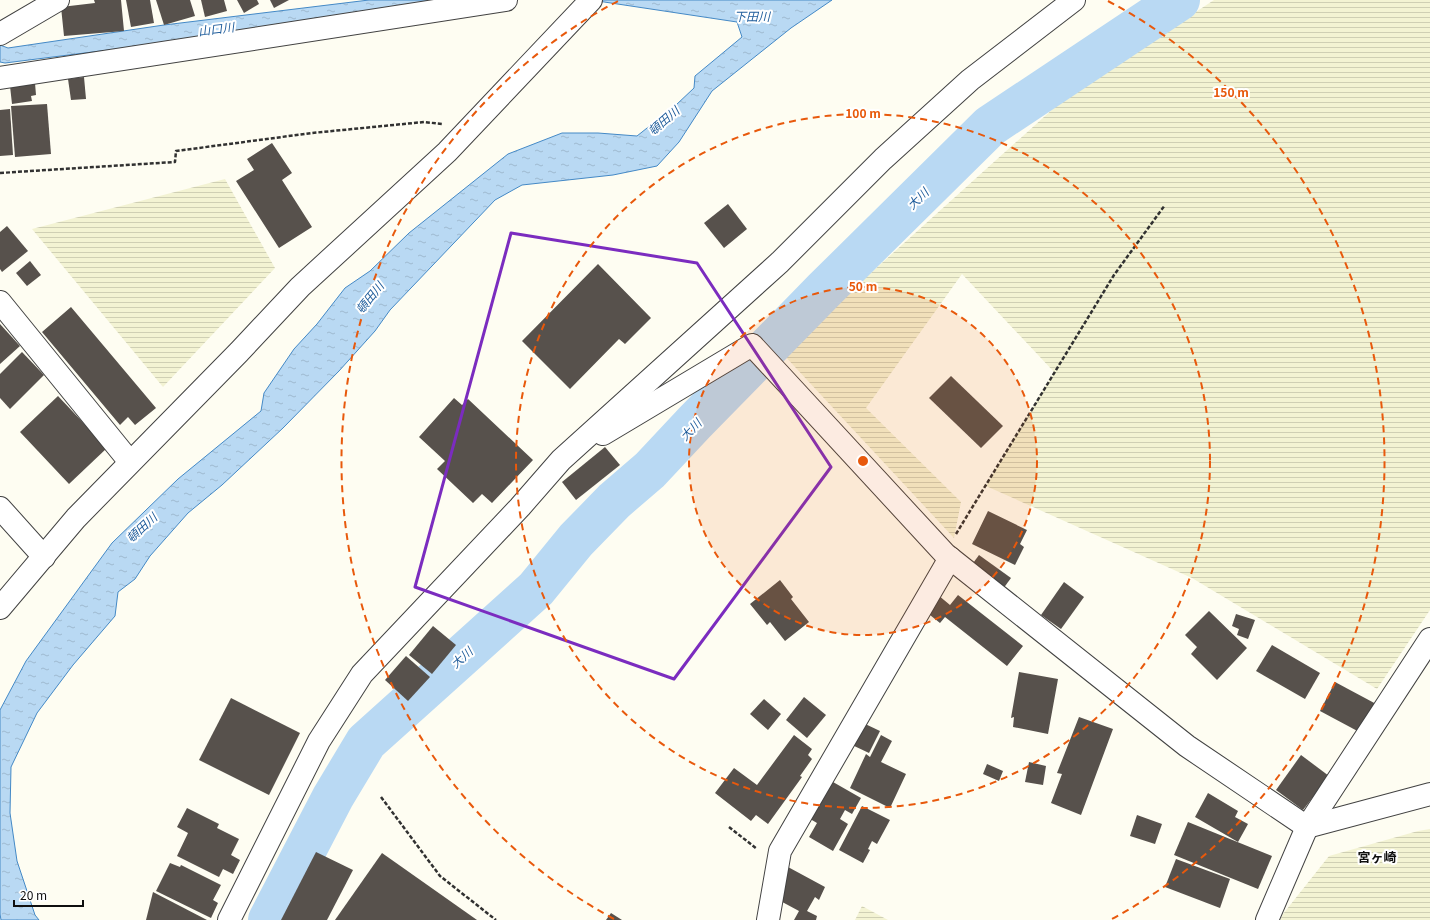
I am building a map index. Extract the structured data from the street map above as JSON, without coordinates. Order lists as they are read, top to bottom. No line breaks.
{"districts":["宮ヶ崎"],"water":["下田川","山口川","頓田川","大川"],"scale_bar":"20 m","rings":["150 m","100 m","50 m"]}
